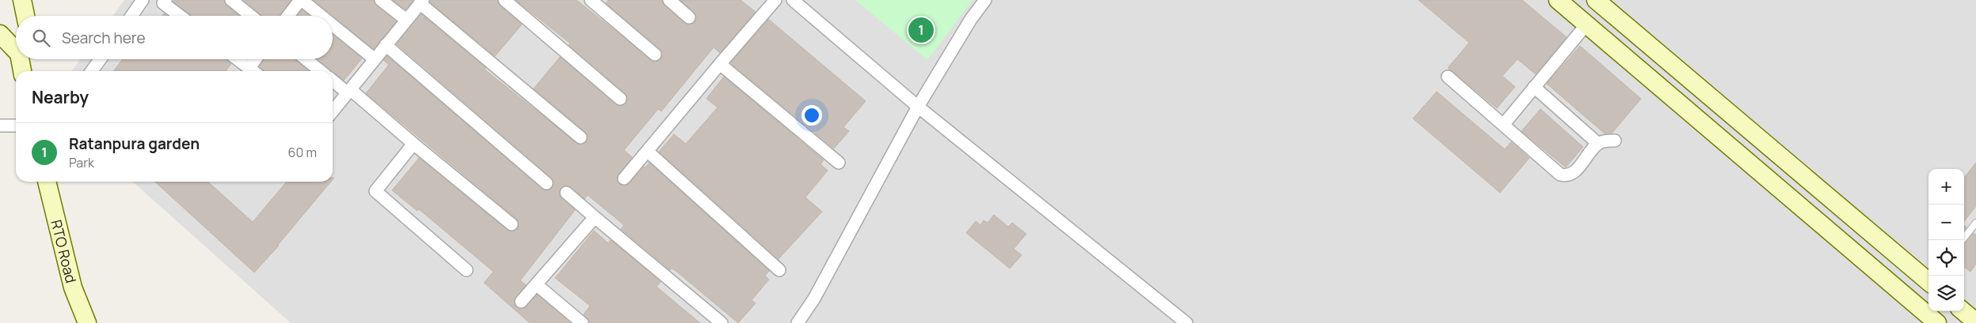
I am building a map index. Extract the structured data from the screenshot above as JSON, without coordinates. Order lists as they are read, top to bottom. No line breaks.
{"streets":{"street":["RTO Road"]},"page":{"pins":"1","search":"Search here","heading":"Nearby","list":[{"mark":"1","name":"Ratanpura garden","note":"Park","value":"60 m"}],"map_buttons":["+","−"]}}
